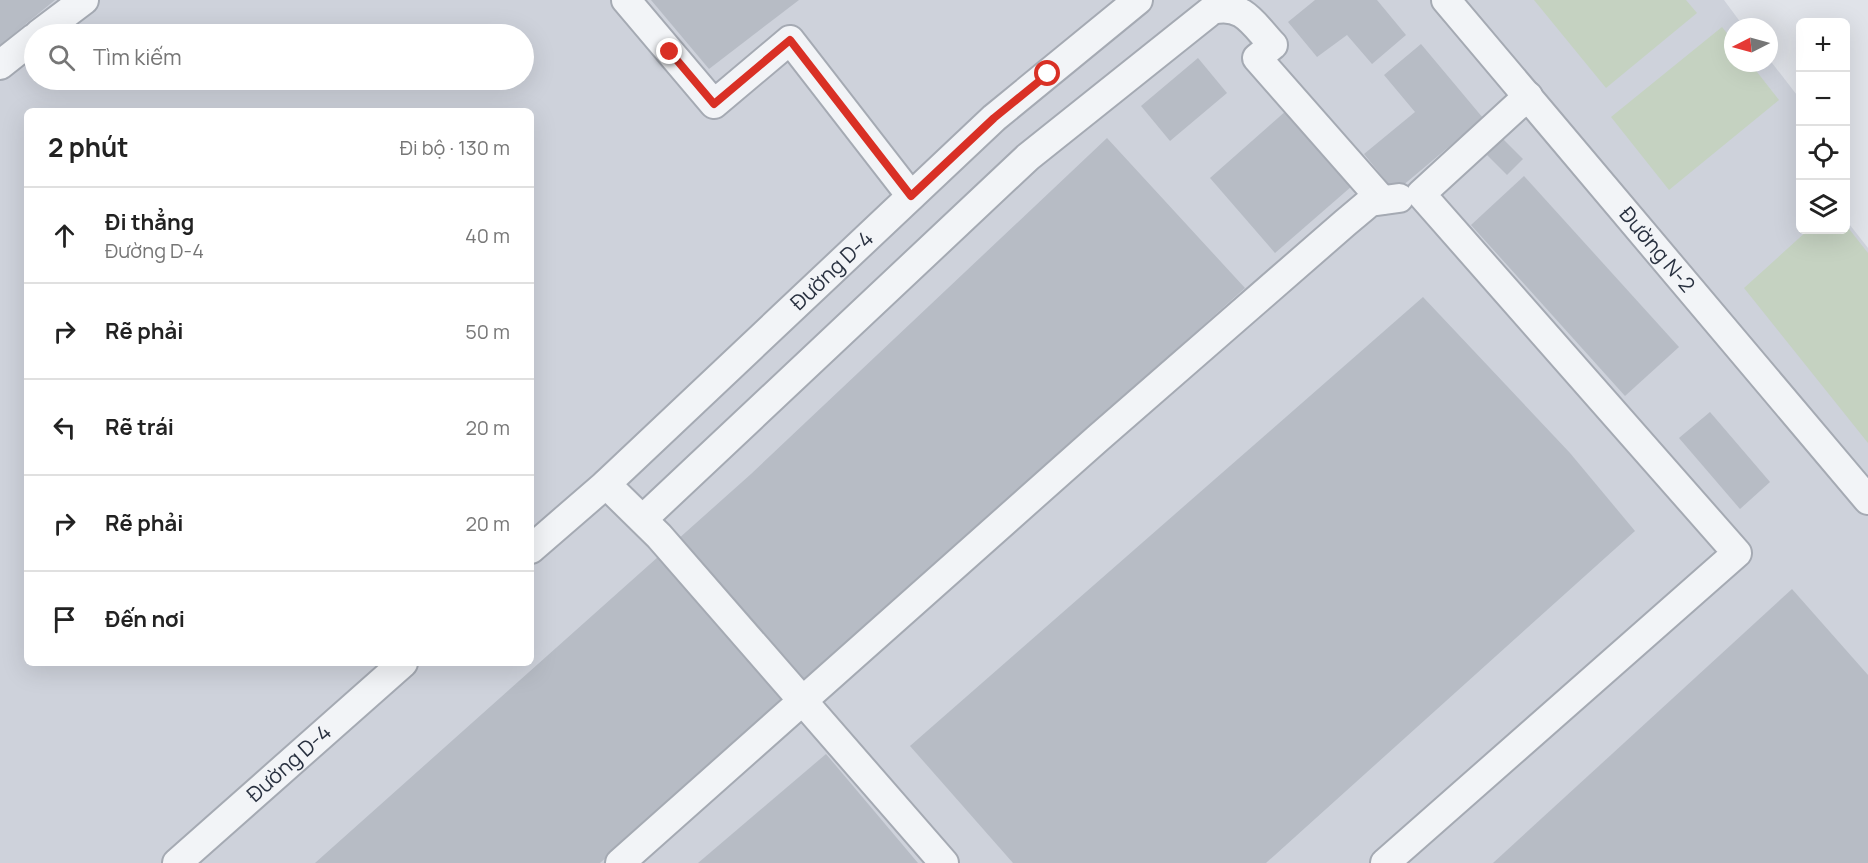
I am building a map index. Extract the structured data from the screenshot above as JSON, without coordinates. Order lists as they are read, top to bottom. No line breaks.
{"streets":{"street":["Đường N-2","Đường D-4"]},"north":"left","page":{"map_buttons":["+","−"],"search":"Tìm kiếm","heading":["2 phút","Đi bộ · 130 m"],"list":[["Đi thẳng","Đường D-4","40 m"],["Rẽ phải","50 m"],["Rẽ trái","20 m"],["Rẽ phải","20 m"],"Đến nơi"]}}
